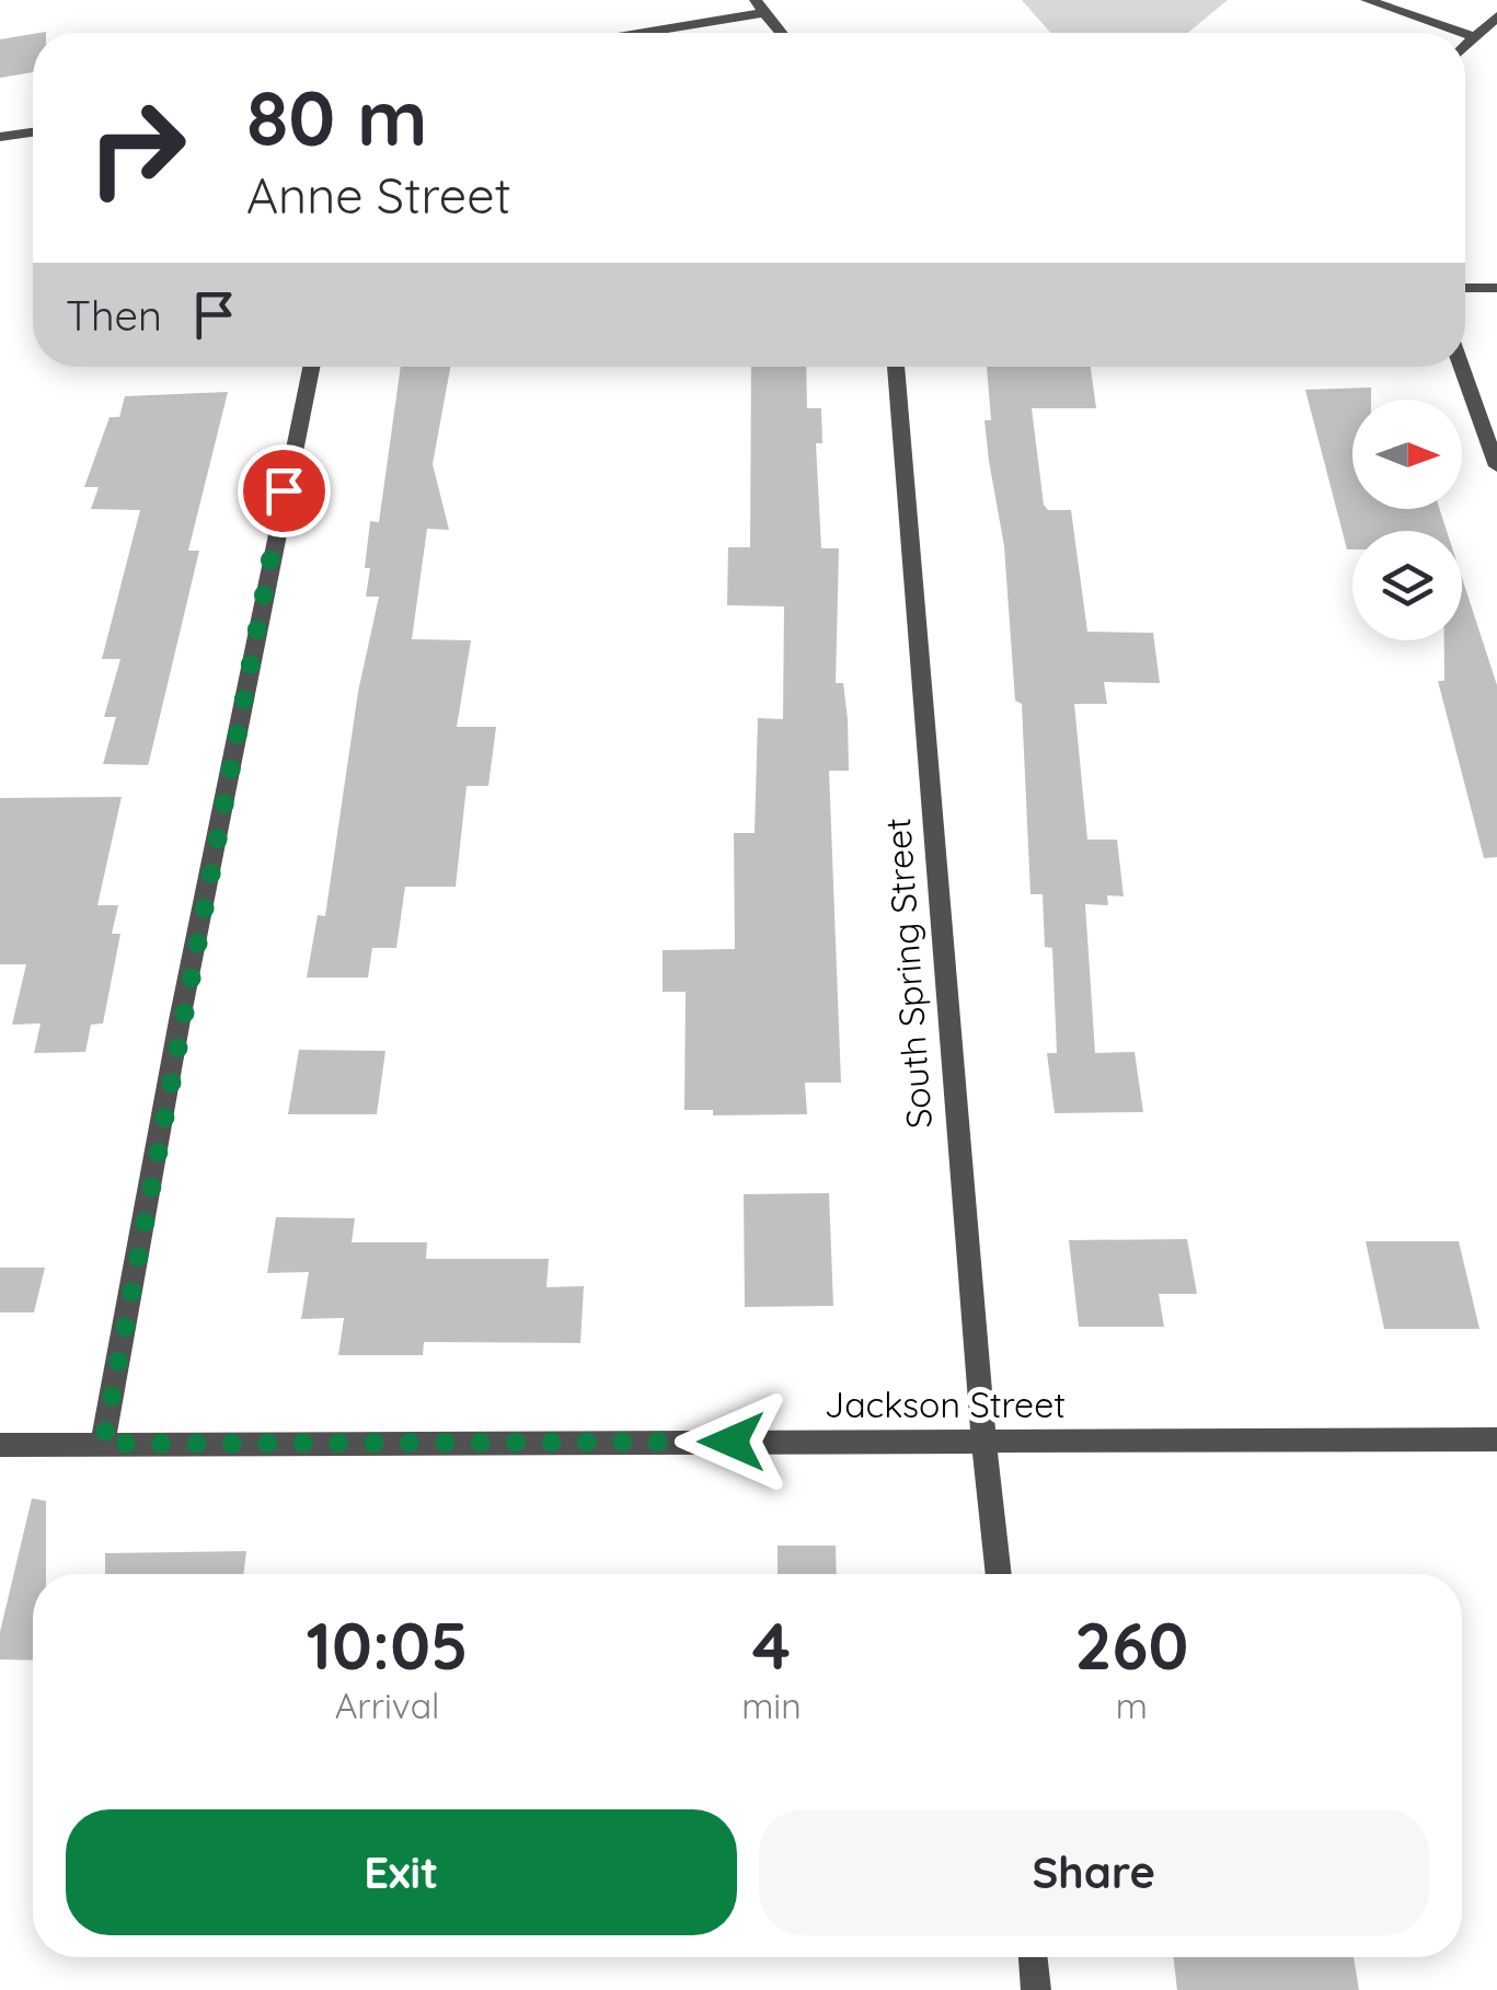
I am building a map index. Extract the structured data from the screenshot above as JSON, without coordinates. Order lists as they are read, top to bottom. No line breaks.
{"streets":{"street":["South Spring Street","Jackson Street"]},"crossings":[["South Spring Street","Jackson Street"]],"north":"right","page":{"turn":["80 m","Anne Street"],"then":"Then","eta":["10:05","Arrival","4","min","260","m"],"buttons":["Exit","Share"]}}
